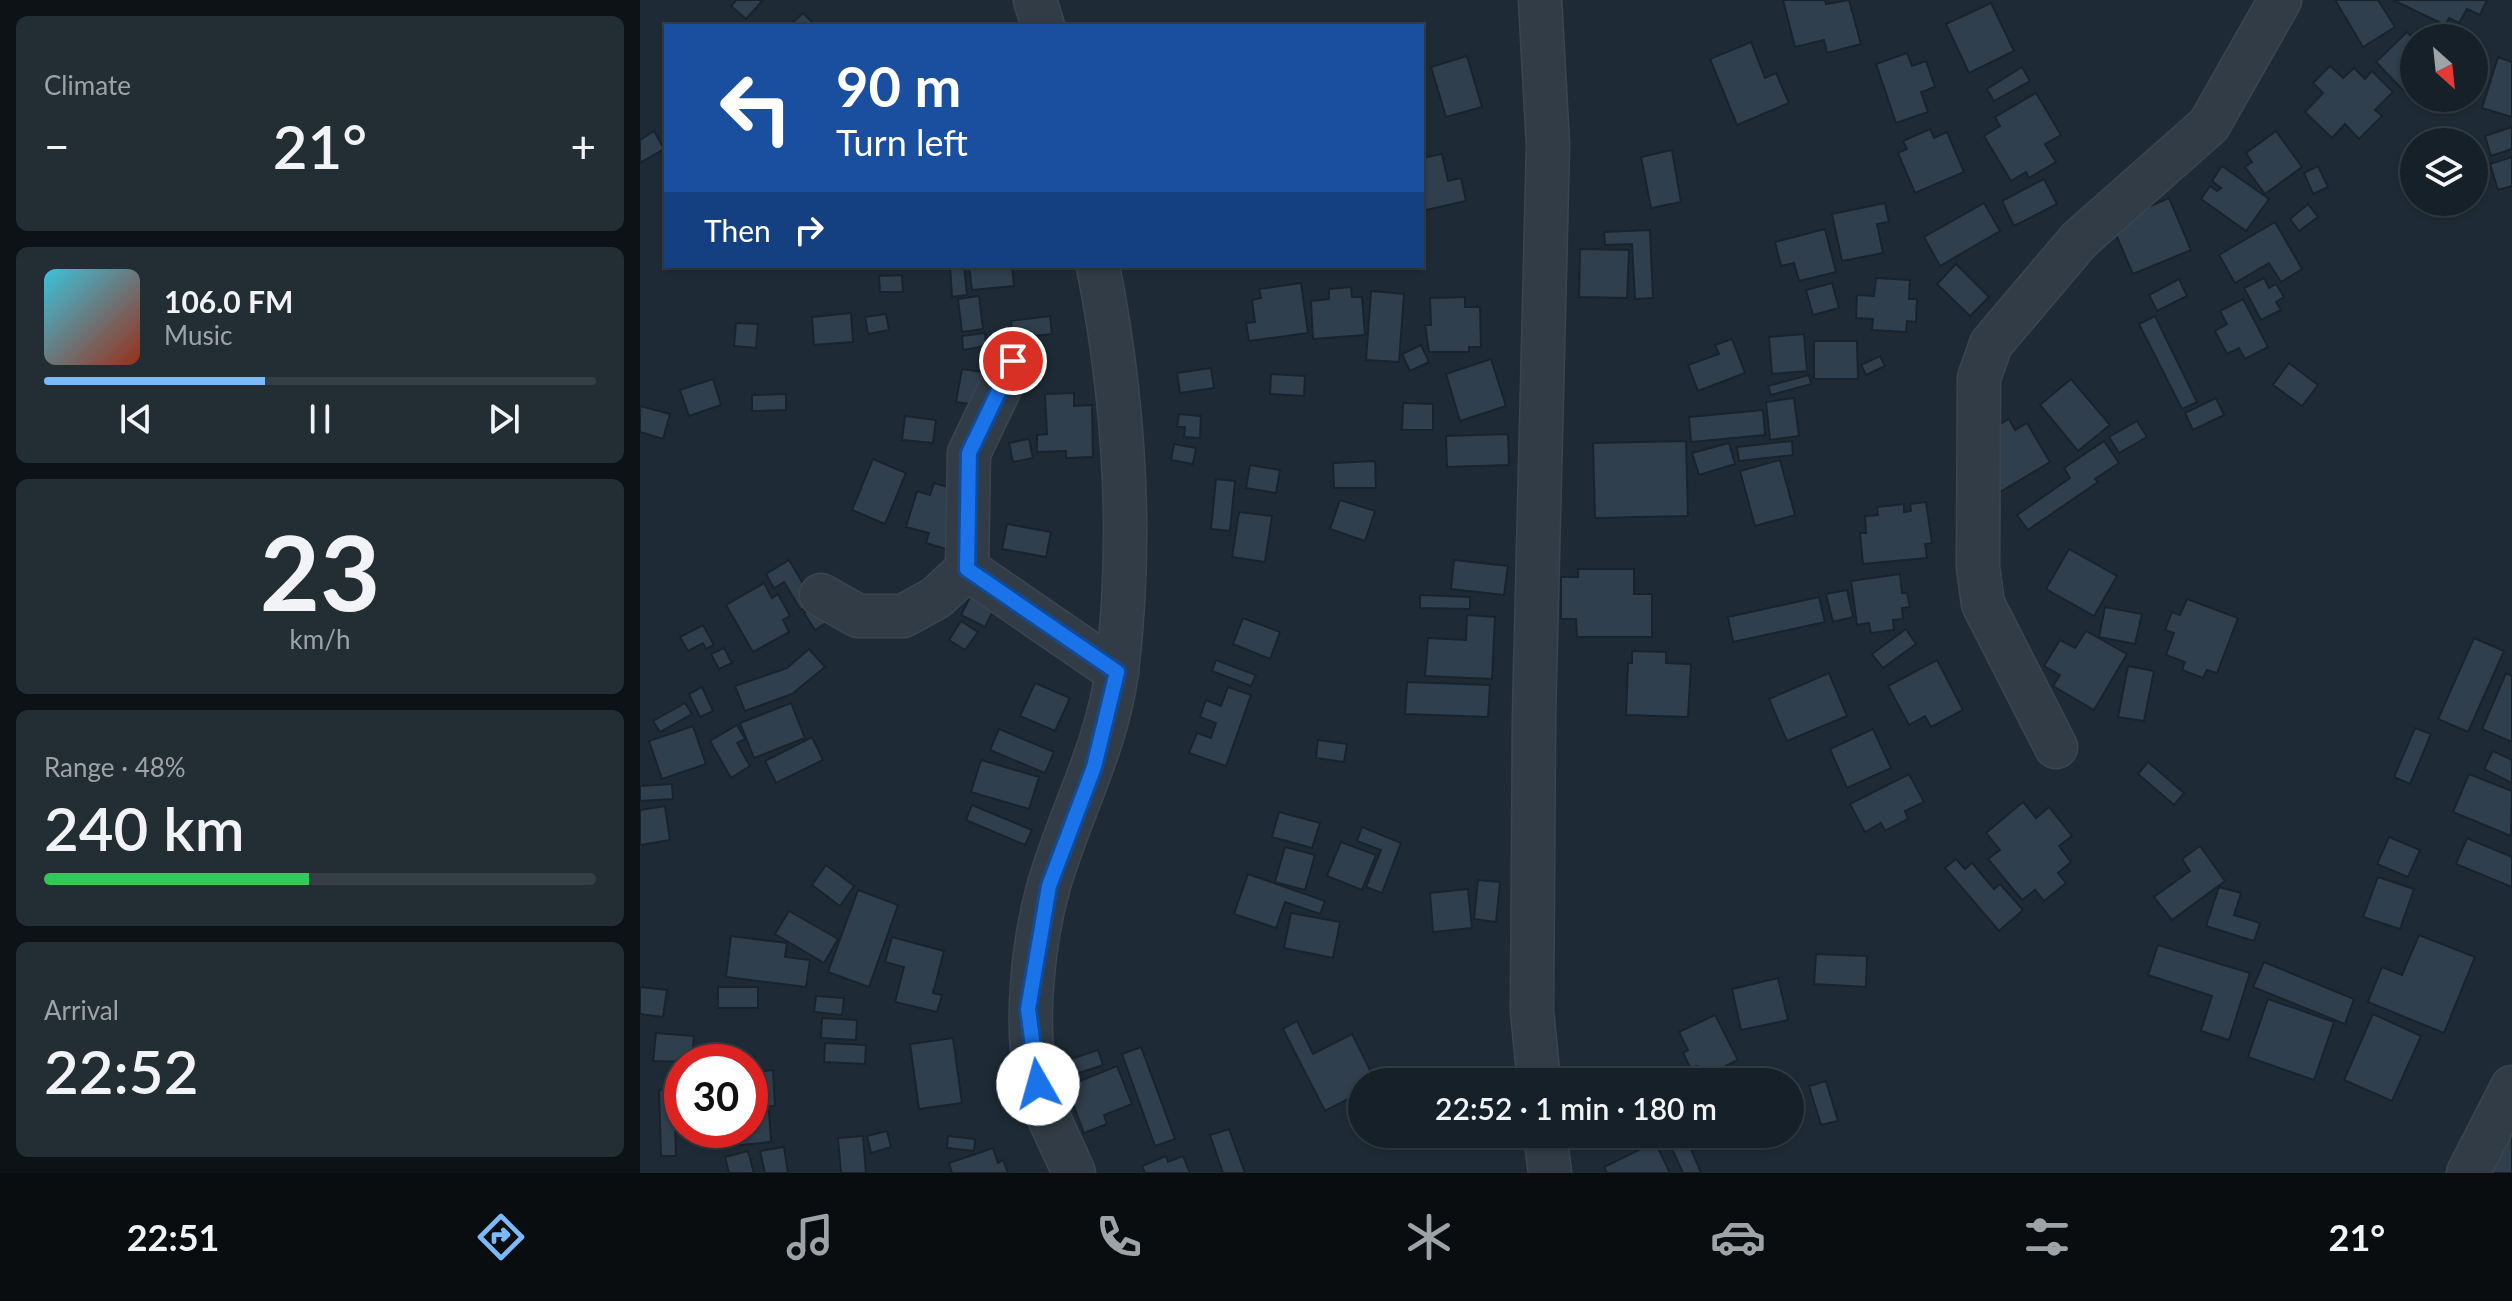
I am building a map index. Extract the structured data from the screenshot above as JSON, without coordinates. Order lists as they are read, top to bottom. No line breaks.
{"north":"bottom right","page":{"tile":["Climate",["23","km/h"],["Range · 48%","240 km"],["Arrival","22:52"]],"turn":["90 m","Turn left"],"heat":["−","21°","+"],"then":"Then","song":["106.0 FM","Music"],"limit":"30","trip":"22:52 · 1 min · 180 m","tabs":["22:51","21°"]}}
